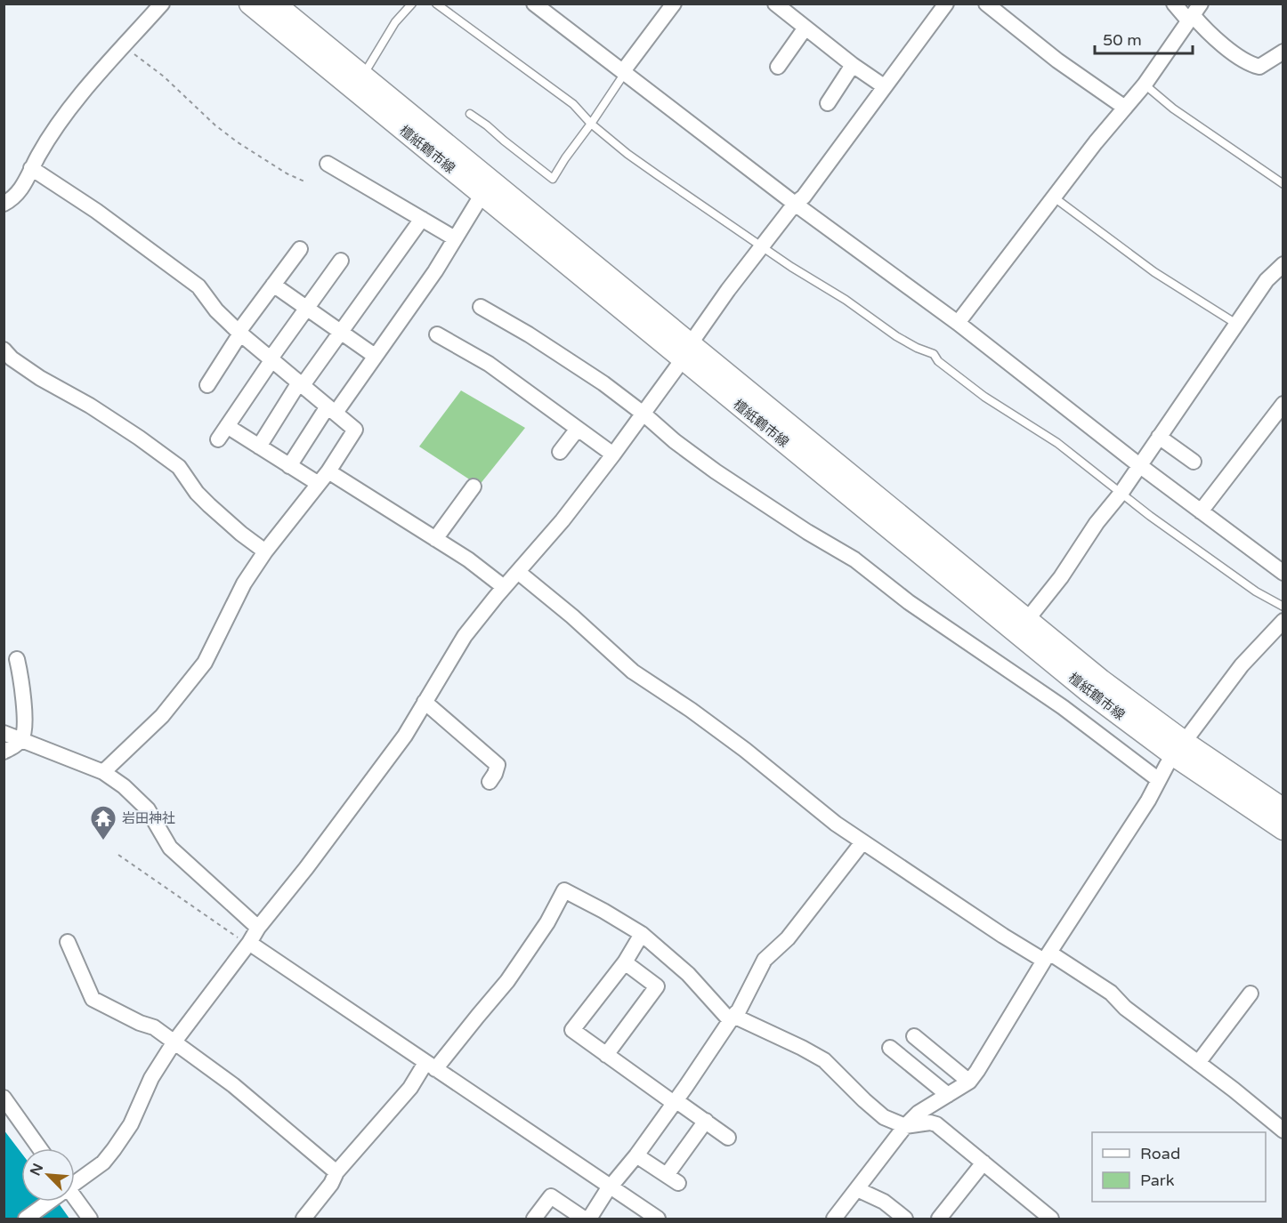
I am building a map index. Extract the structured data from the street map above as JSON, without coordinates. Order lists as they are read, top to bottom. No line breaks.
{"streets":{"main road":["檀紙鶴市線"]},"places":{"temple":["岩田神社"]},"legend":["Road","Park"],"scale_bar":"50 m","north":"top left"}
